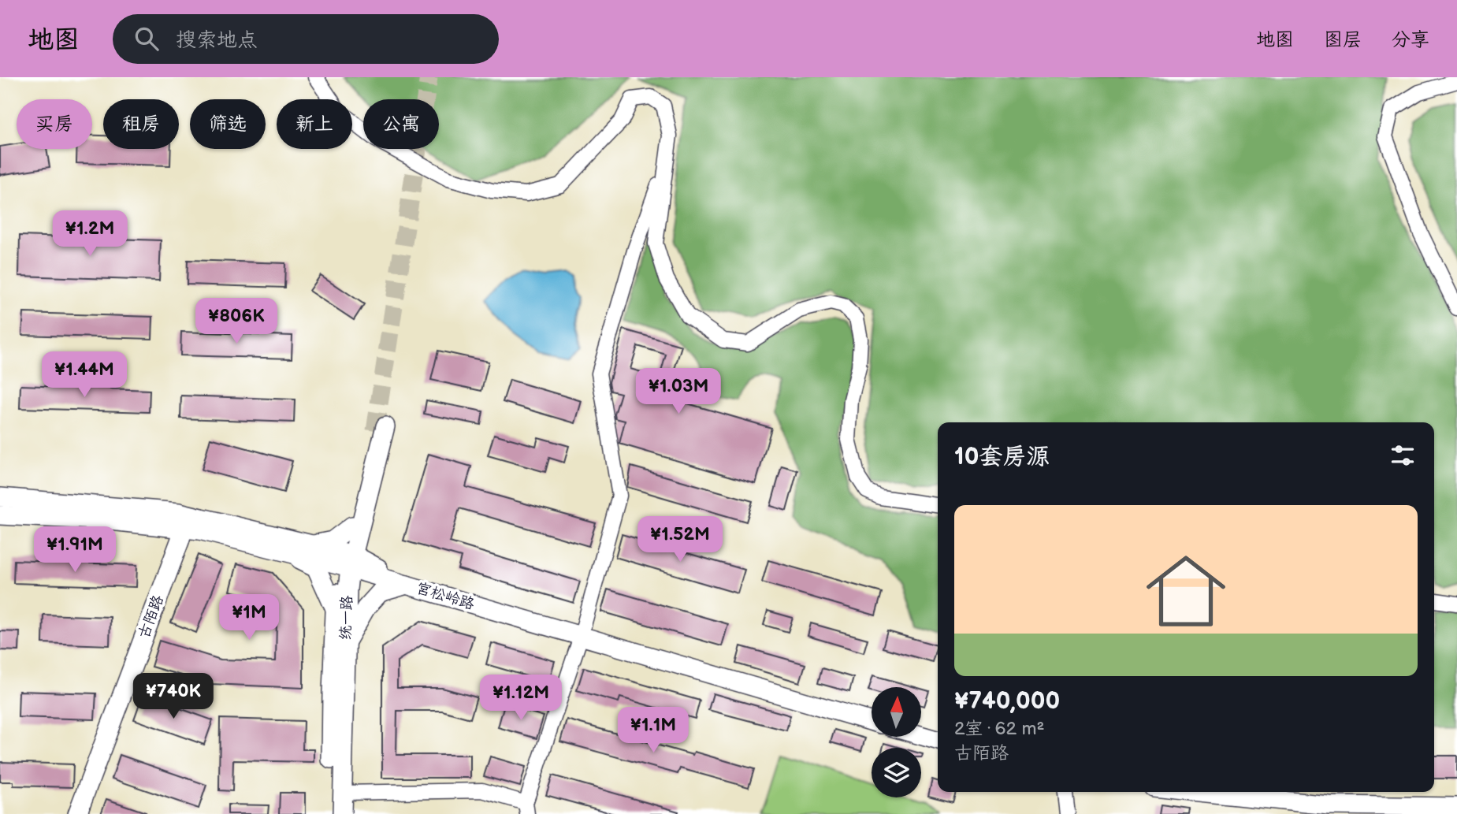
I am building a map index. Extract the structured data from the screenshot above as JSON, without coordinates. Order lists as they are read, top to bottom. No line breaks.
{"streets":{"main road":["宫松岭路","古陌路","统一路"]},"crossings":[["宫松岭路","古陌路"],["宫松岭路","统一路"]],"north":"top","page":{"header":"地图","search":"搜索地点","nav":["地图","图层","分享"],"chip":["买房","租房","筛选","新上","公寓"],"price":["¥1.2M","¥806K","¥1.44M","¥1.03M","¥1.52M","¥1.91M","¥1M","¥740K","¥1.12M","¥1.1M"],"heading":"10套房源","list":[{"name":"¥740,000","note":"2室 · 62 m² · 古陌路"}]}}
